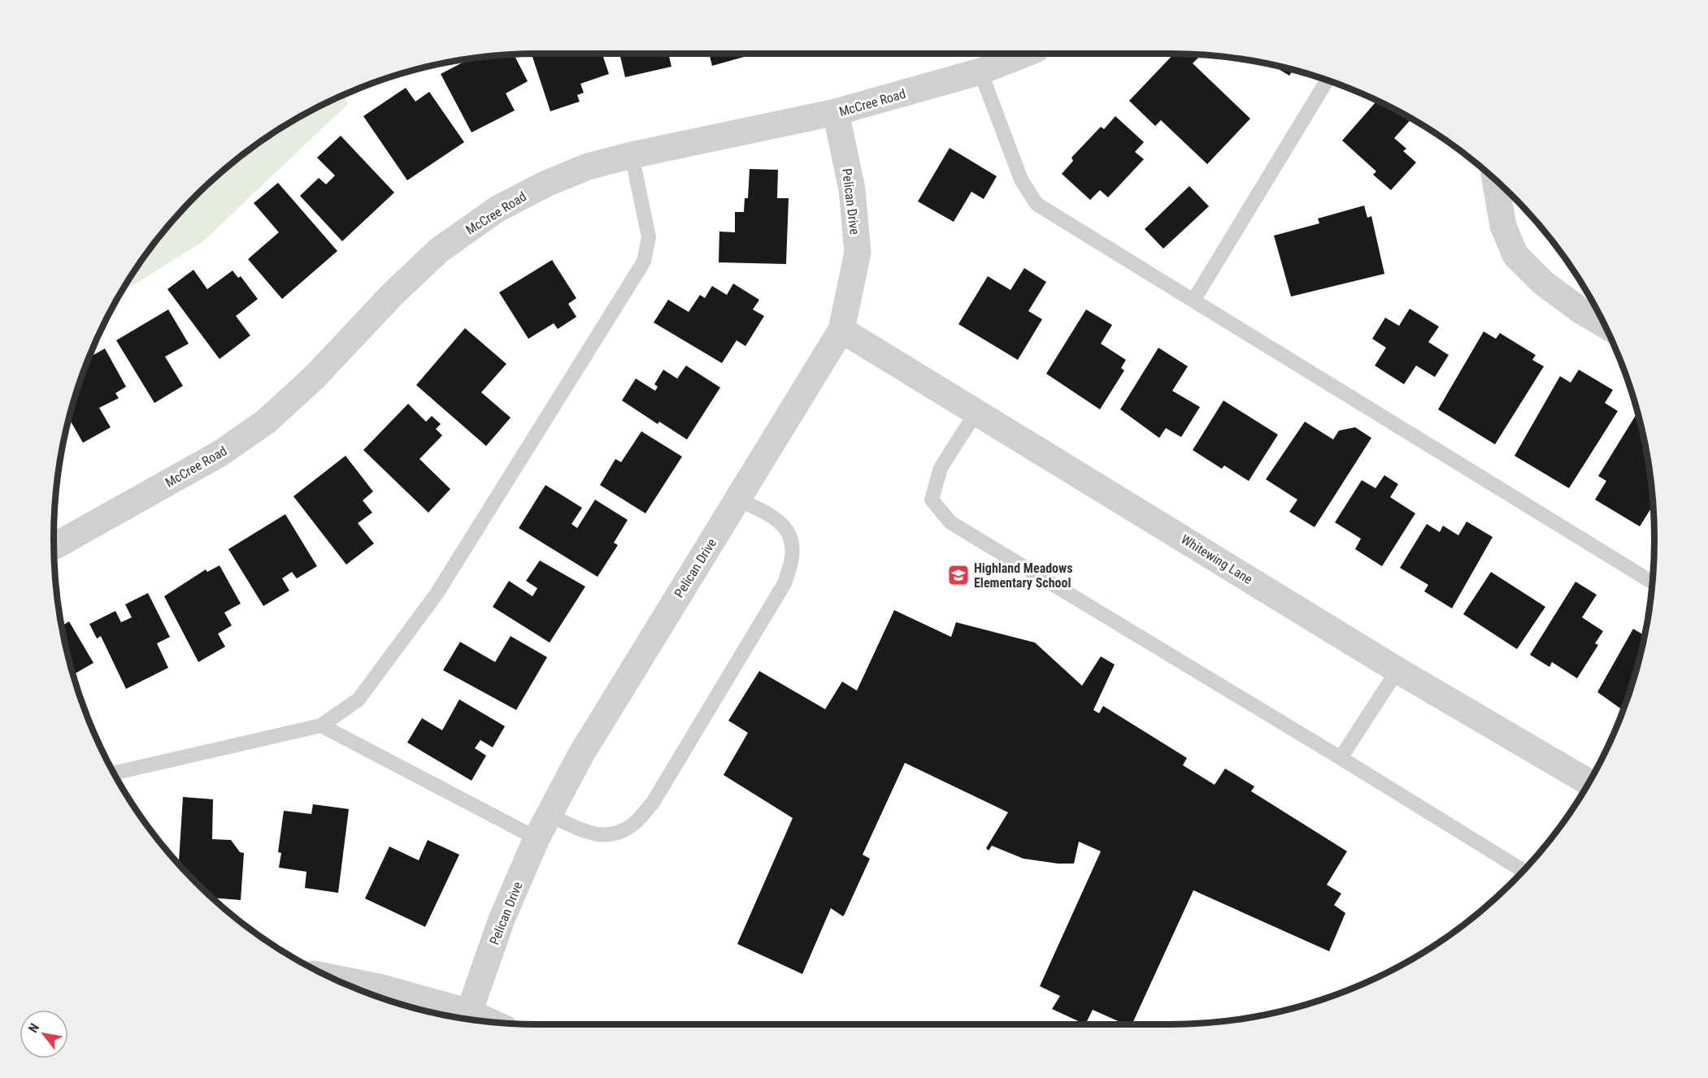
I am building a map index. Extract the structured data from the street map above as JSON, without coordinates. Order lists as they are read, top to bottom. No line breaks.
{"streets":{"street":["McCree Road","Pelican Drive","Whitewing Lane"]},"crossings":[["McCree Road","Pelican Drive"],["Pelican Drive","Whitewing Lane"]],"places":{"school or university":["Highland Meadows Elementary School"]},"north":"top left"}
